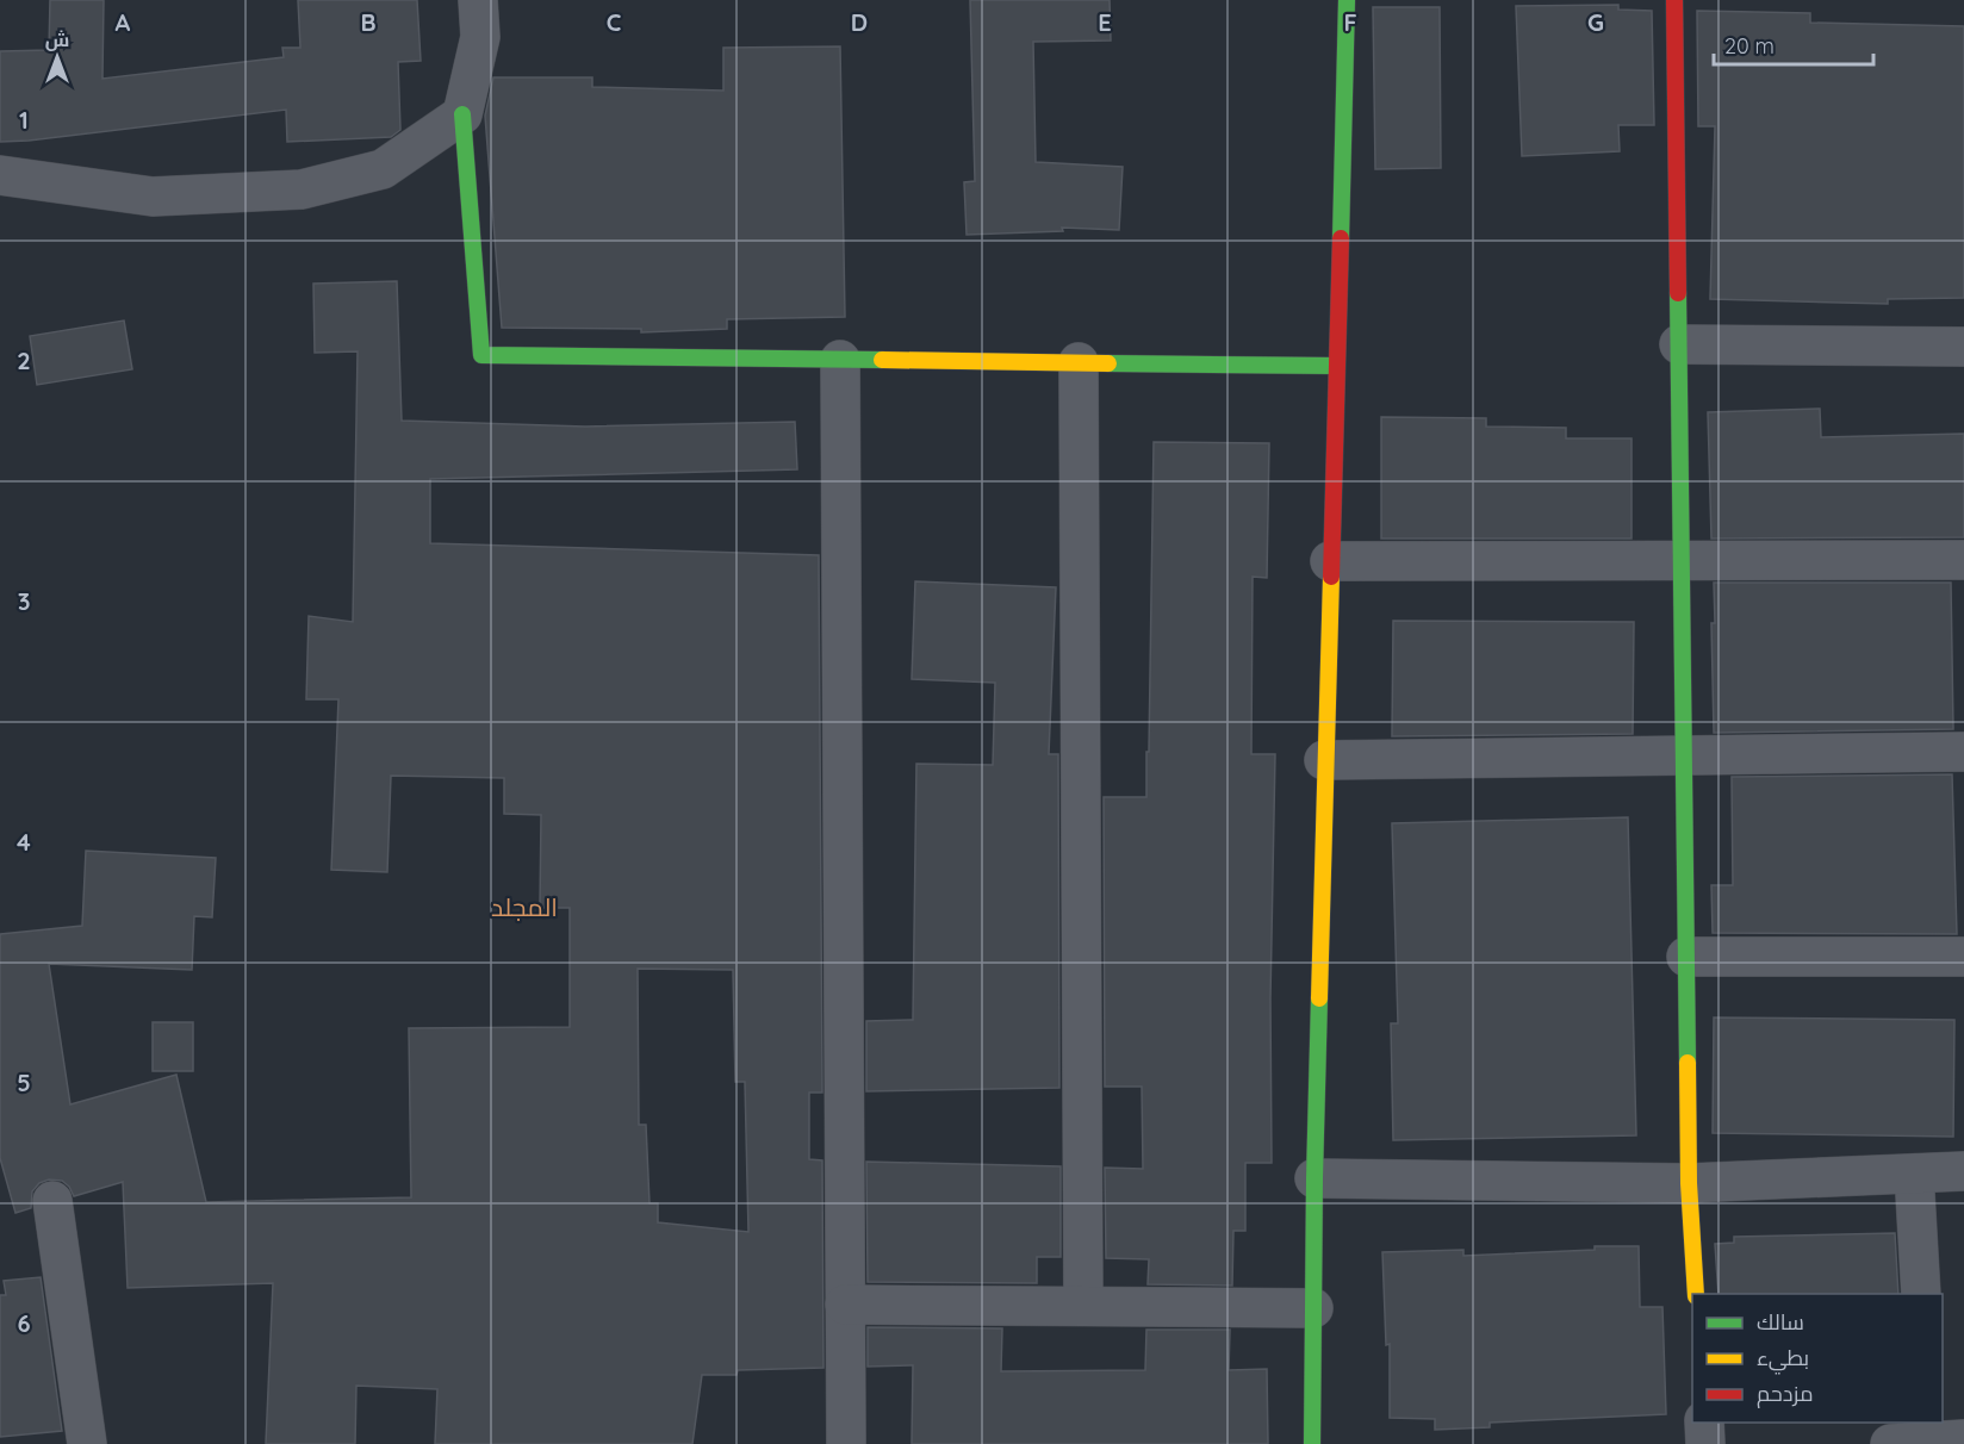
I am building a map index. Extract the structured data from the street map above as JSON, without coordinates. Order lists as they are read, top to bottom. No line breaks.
{"districts":["المجلد"],"legend":["سالك","بطيء","مزدحم"],"scale_bar":"20 m","north":"top","grid":{"columns":["A","B","C","D","E","F","G"],"rows":["1","2","3","4","5","6"]}}
